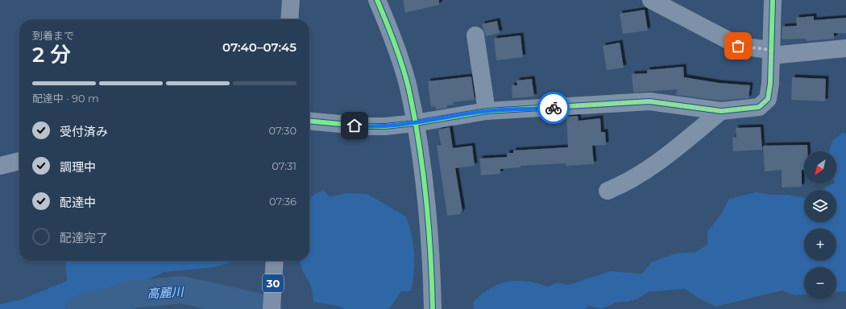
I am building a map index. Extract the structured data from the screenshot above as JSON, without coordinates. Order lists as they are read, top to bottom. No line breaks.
{"streets":{"main road":["30"]},"water":["高麗川"],"north":"bottom left","page":{"heading":["2 分","到着まで","07:40–07:45"],"bar":"配達中 · 90 m","list":[["受付済み","07:30"],["調理中","07:31"],["配達中","07:36"],"配達完了"],"map_buttons":["+","−"]}}
